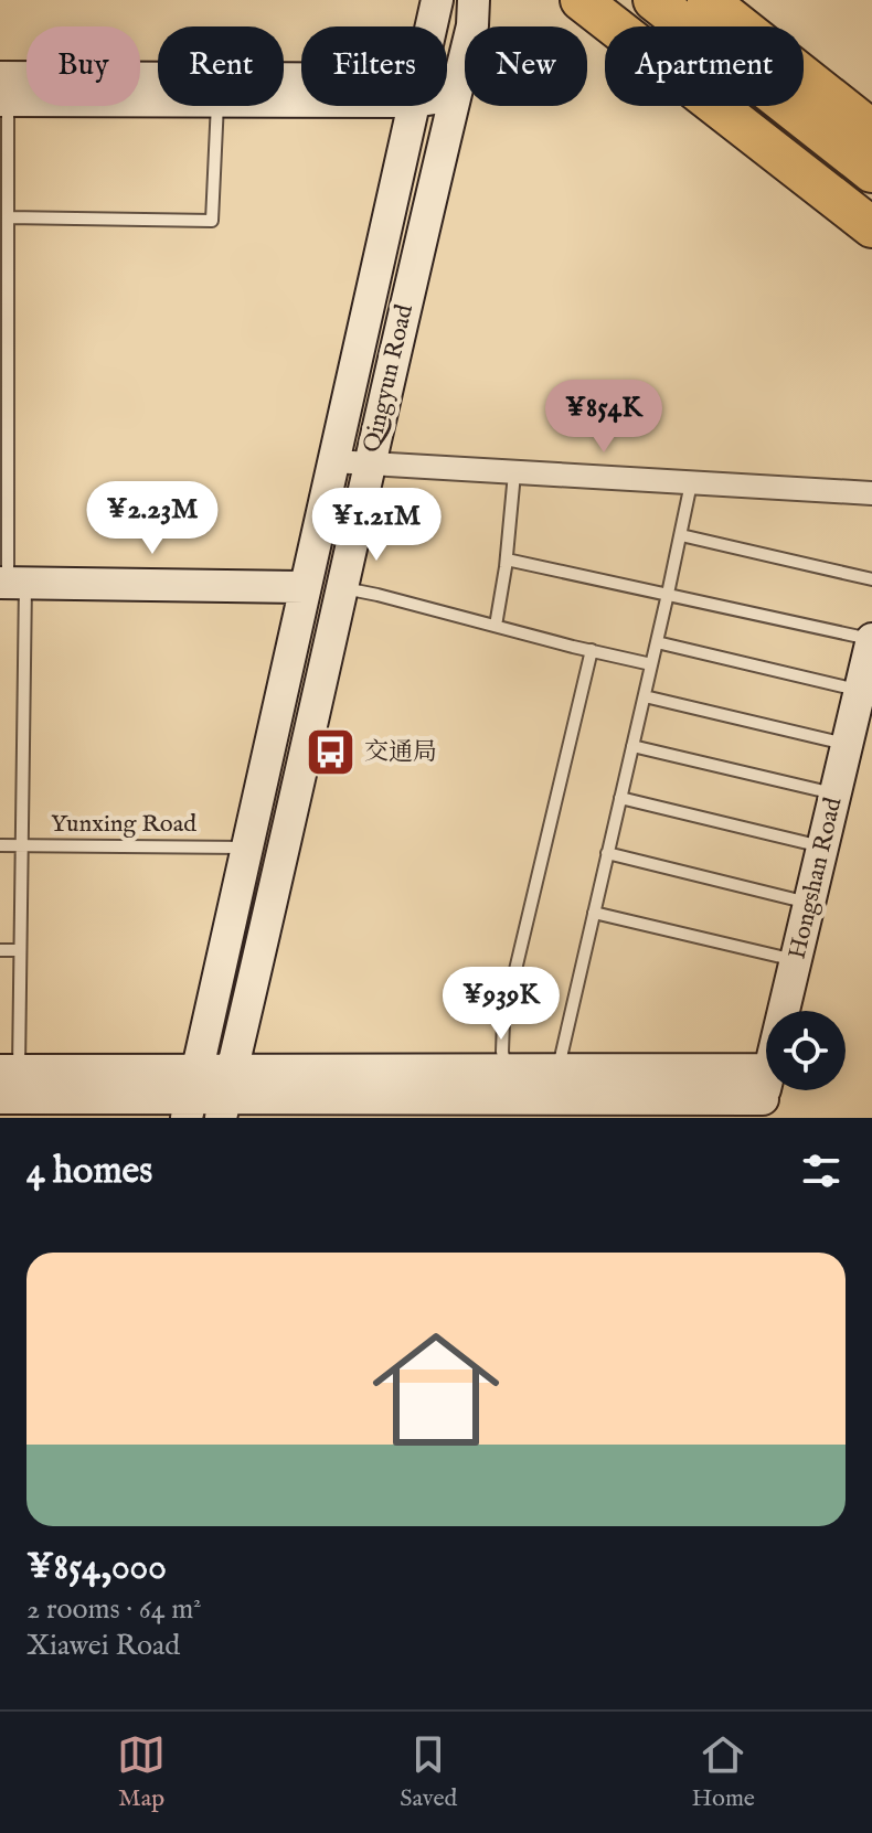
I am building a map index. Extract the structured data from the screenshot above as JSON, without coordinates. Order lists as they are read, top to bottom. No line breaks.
{"streets":{"street":["Qingyun Road","Hongshan Road"],"lane":["Yunxing Road"]},"crossings":[["Qingyun Road","Yunxing Road"]],"places":{"bus stop":["交通局"]},"page":{"chip":["Buy","Rent","Filters","New","Apartment"],"price":["¥854K","¥2.23M","¥1.21M","¥939K"],"heading":"4 homes","list":[{"name":"¥854,000","note":"2 rooms · 64 m² · Xiawei Road"}],"tabs":["Map","Saved","Home"]}}
